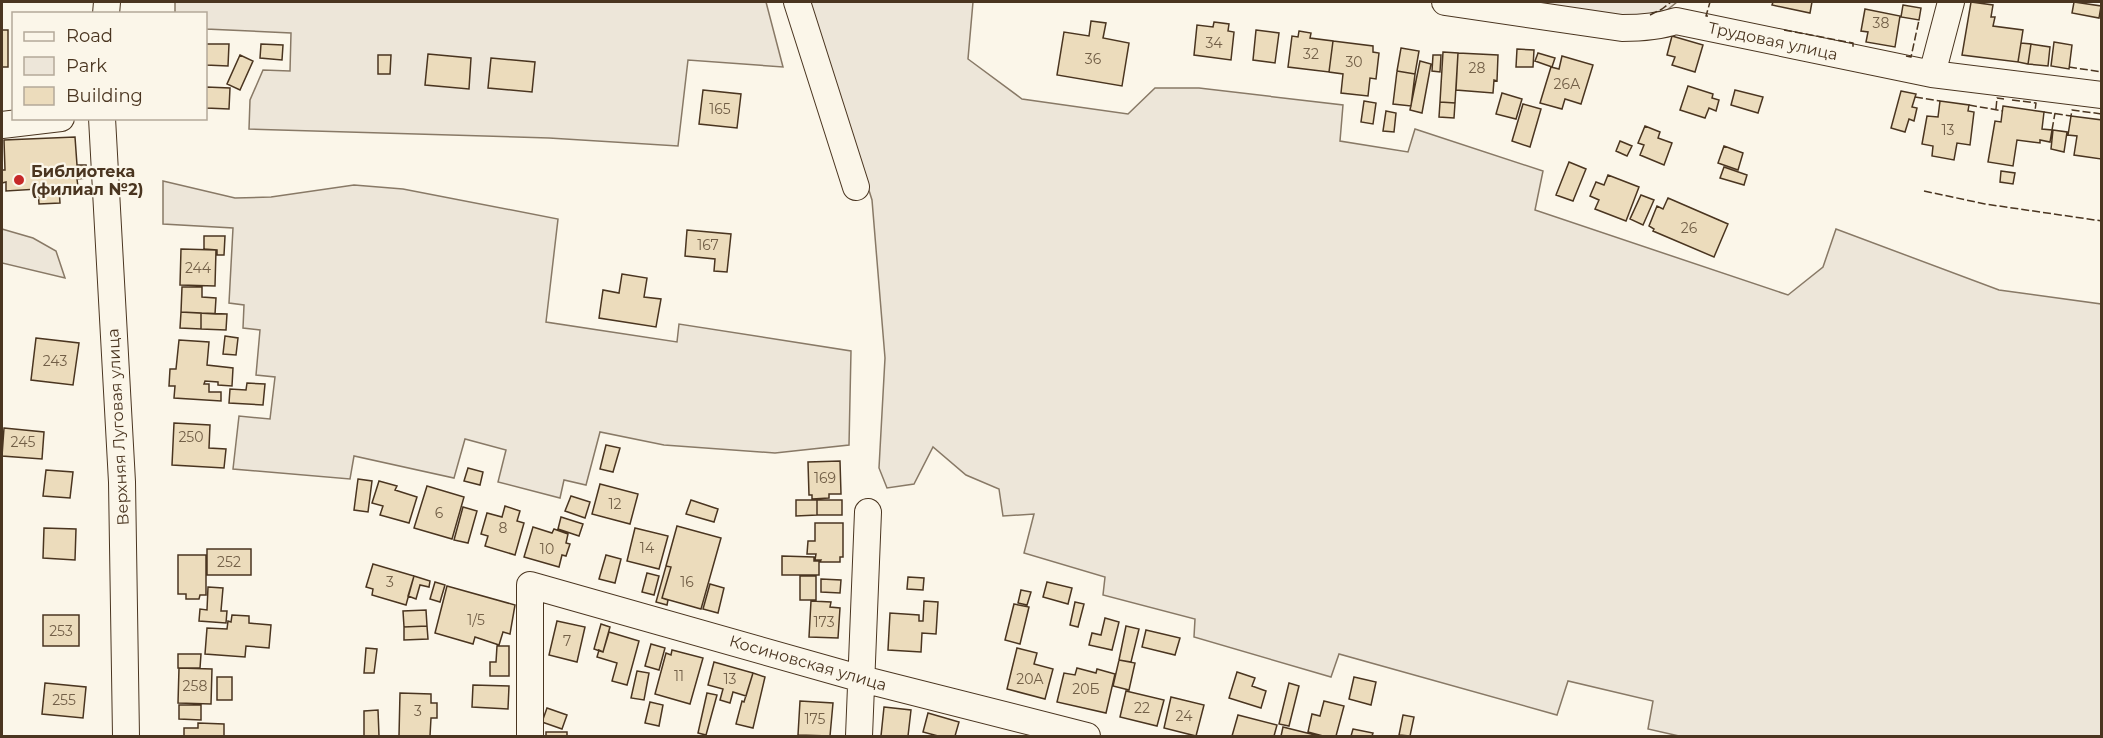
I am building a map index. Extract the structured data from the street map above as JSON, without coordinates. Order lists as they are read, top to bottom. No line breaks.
{"streets":{"street":["Трудовая улица","Верхняя Луговая улица","Косиновская улица"]},"places":["Библиотека (филиал №2)"],"house_numbers":["38","34","32","36","30","28","26А","165","13","26","167","244","243","250","245","169","12","6","8","14","10","252","3","16","1/5","173","253","7","11","13","20А","258","20Б","255","22","3","24","175"],"legend":["Road","Park","Building"]}
